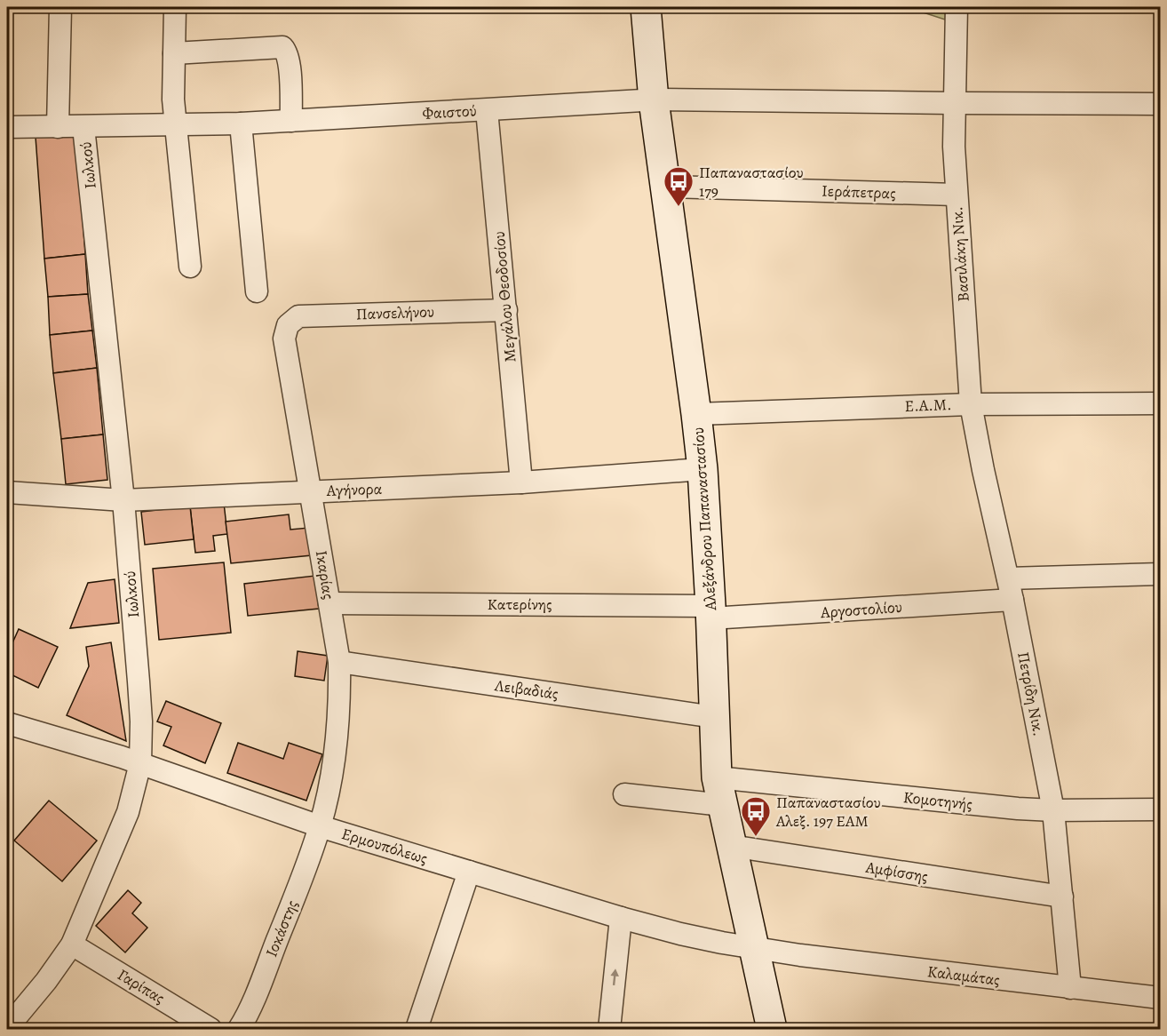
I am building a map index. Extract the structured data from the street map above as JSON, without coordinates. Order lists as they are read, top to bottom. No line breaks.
{"streets":{"main road":["Αλεξάνδρου Παπαναστασίου"],"street":["Φαιστού","Ιωλκού","Ιεράπετρας","Βασιλάκη Νικ.","Μεγάλου Θεοδοσίου","Πανσελήνου","Ε.Α.Μ.","Αγήνορα","Ικαρίας","Κατερίνης","Αργοστολίου","Λειβαδιάς","Πετρίδη Νικ.","Κομοτηνής","Ερμουπόλεως","Αμφίσσης","Ιοκάστης","Καλαμάτας","Γαρίπας"]},"crossings":[["Φαιστού","Ιωλκού"],["Φαιστού","Μεγάλου Θεοδοσίου"],["Φαιστού","Αλεξάνδρου Παπαναστασίου"],["Ιωλκού","Αγήνορα"],["Ιωλκού","Ερμουπόλεως"],["Ιωλκού","Γαρίπας"],["Ιεράπετρας","Βασιλάκη Νικ."],["Ιεράπετρας","Αλεξάνδρου Παπαναστασίου"],["Βασιλάκη Νικ.","Ε.Α.Μ."],["Βασιλάκη Νικ.","Πετρίδη Νικ."],["Μεγάλου Θεοδοσίου","Πανσελήνου"],["Μεγάλου Θεοδοσίου","Αγήνορα"],["Πανσελήνου","Ικαρίας"],["Ε.Α.Μ.","Αλεξάνδρου Παπαναστασίου"],["Ε.Α.Μ.","Πετρίδη Νικ."],["Αγήνορα","Αλεξάνδρου Παπαναστασίου"],["Αγήνορα","Ικαρίας"],["Αλεξάνδρου Παπαναστασίου","Κατερίνης"],["Αλεξάνδρου Παπαναστασίου","Αργοστολίου"],["Αλεξάνδρου Παπαναστασίου","Λειβαδιάς"],["Αλεξάνδρου Παπαναστασίου","Κομοτηνής"],["Αλεξάνδρου Παπαναστασίου","Ερμουπόλεως"],["Αλεξάνδρου Παπαναστασίου","Αμφίσσης"],["Αλεξάνδρου Παπαναστασίου","Καλαμάτας"],["Ικαρίας","Κατερίνης"],["Ικαρίας","Λειβαδιάς"],["Ικαρίας","Ερμουπόλεως"],["Ικαρίας","Ιοκάστης"],["Κατερίνης","Αργοστολίου"],["Αργοστολίου","Πετρίδη Νικ."],["Πετρίδη Νικ.","Κομοτηνής"],["Πετρίδη Νικ.","Αμφίσσης"],["Πετρίδη Νικ.","Καλαμάτας"],["Ερμουπόλεως","Ιοκάστης"],["Ερμουπόλεως","Καλαμάτας"]],"places":{"bus stop":["Παπαναστασίου 179","Παπαναστασίου Αλεξ. 197 ΕΑΜ"]}}
